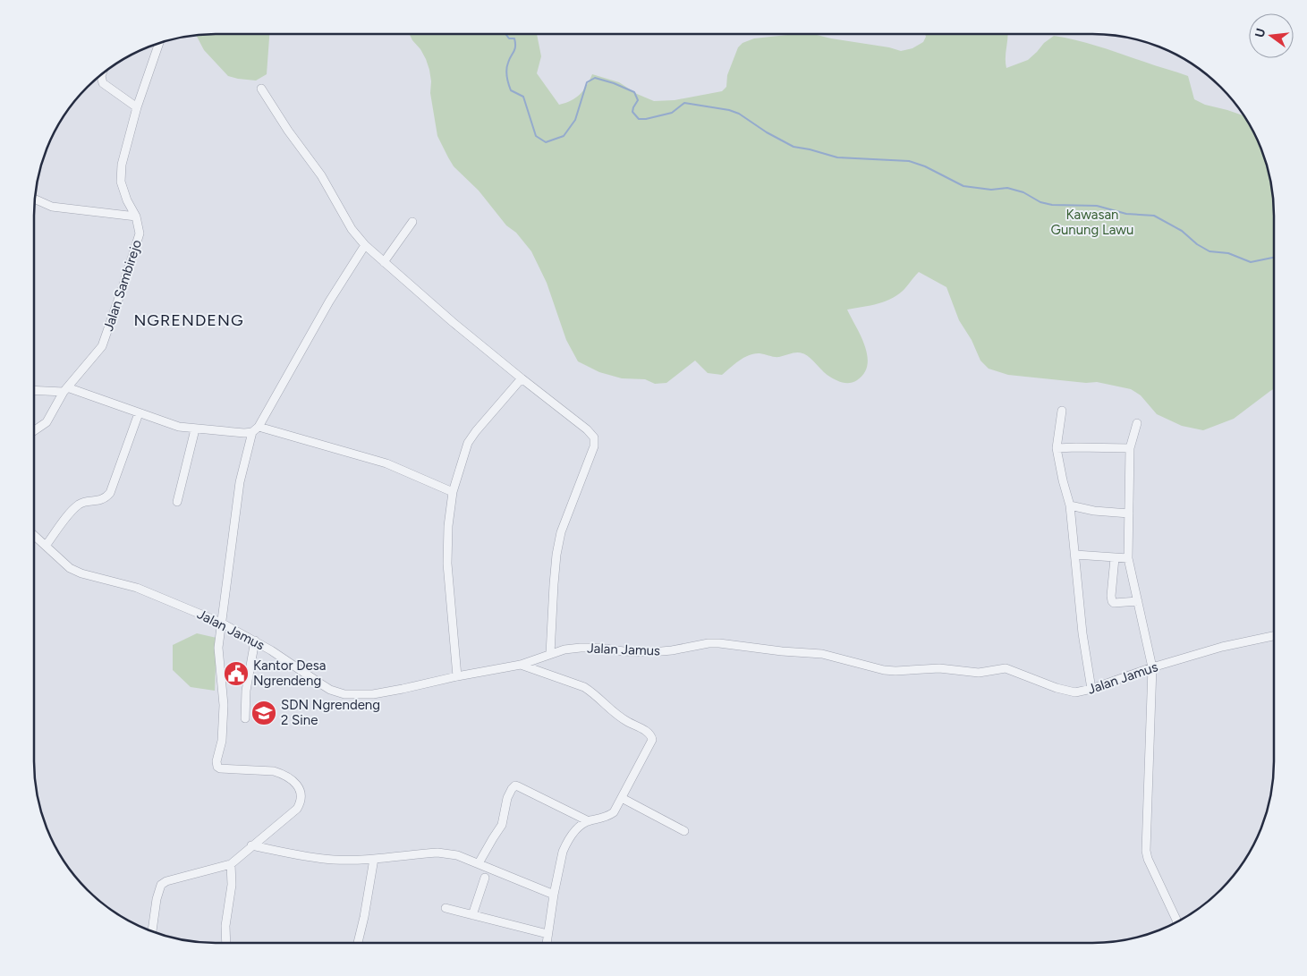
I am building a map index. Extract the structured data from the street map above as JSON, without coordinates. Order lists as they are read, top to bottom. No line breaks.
{"streets":{"street":["Jalan Sambirejo","Jalan Jamus"]},"districts":["NGRENDENG"],"parks":["Kawasan Gunung Lawu"],"places":{"public building":["Kantor Desa Ngrendeng"],"school or university":["SDN Ngrendeng 2 Sine"]},"north":"left"}
